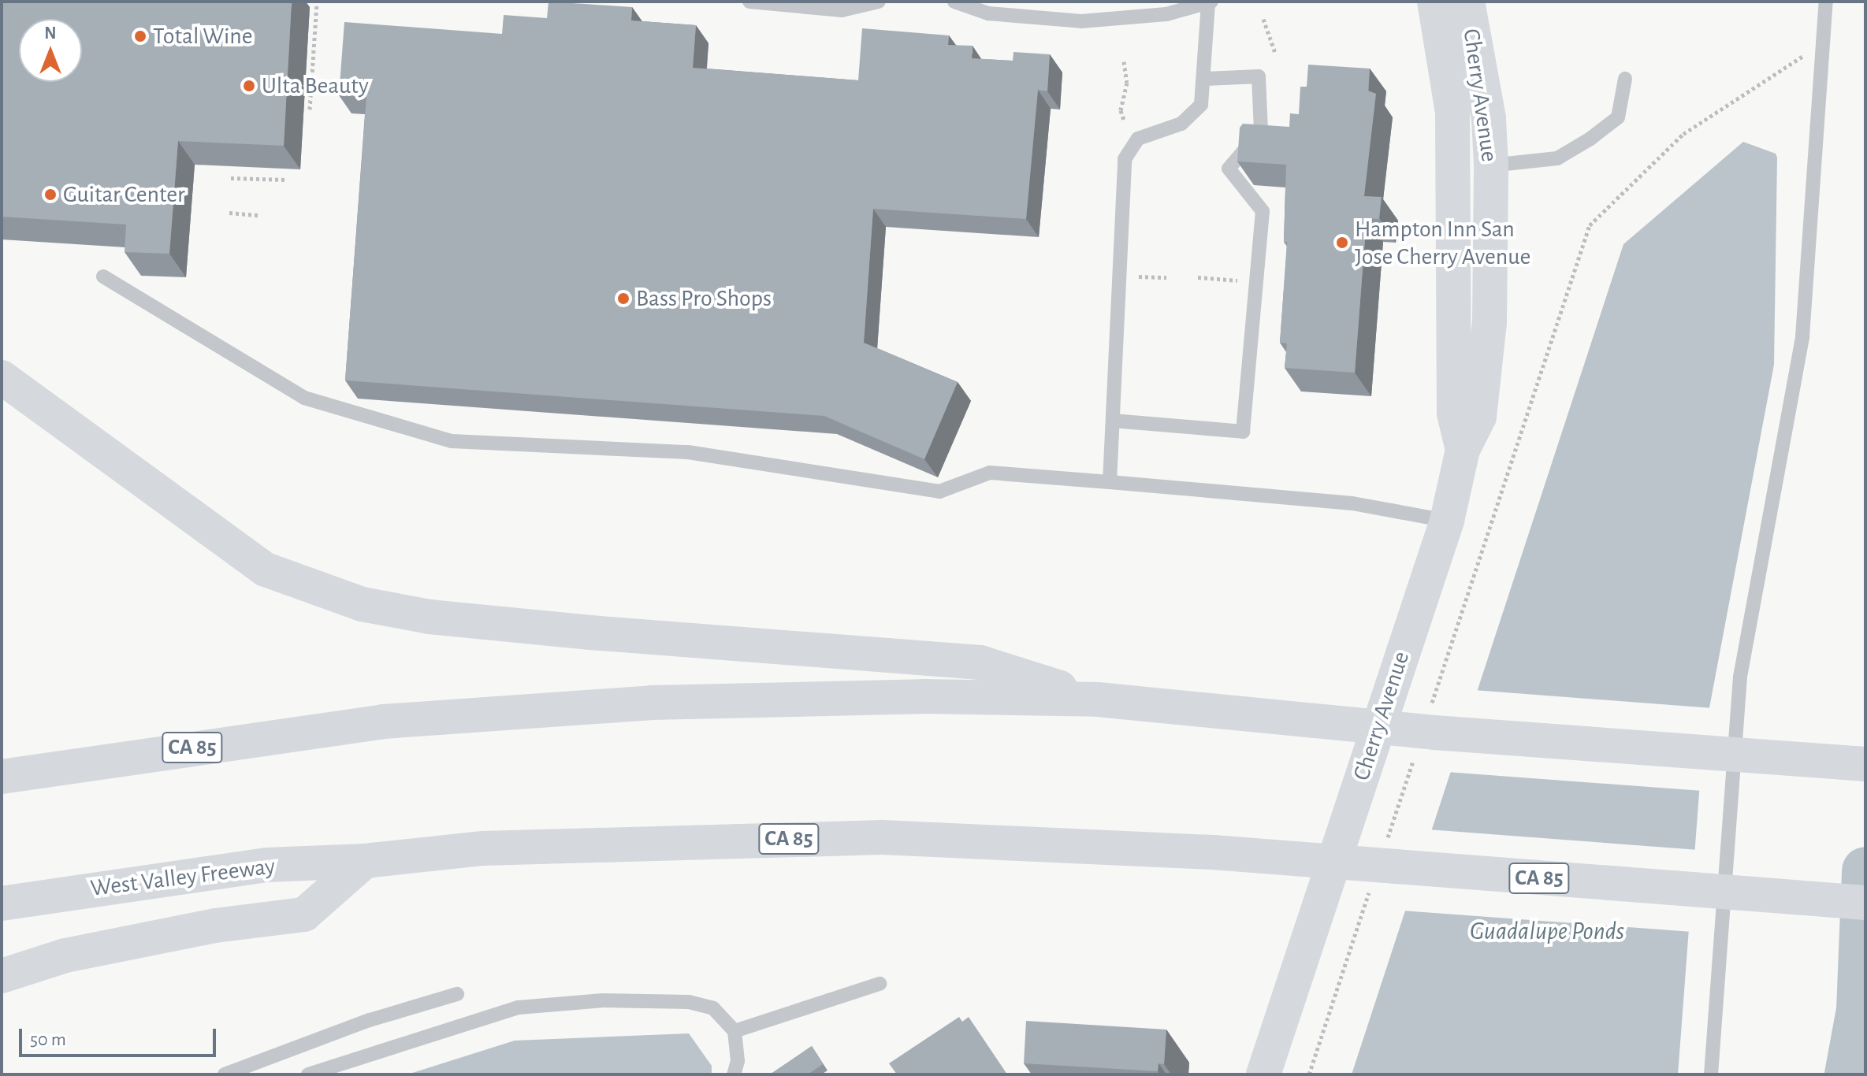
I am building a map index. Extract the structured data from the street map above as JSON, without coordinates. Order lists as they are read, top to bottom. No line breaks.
{"streets":{"main road":["Cherry Avenue","CA 85","West Valley Freeway"]},"crossings":[["CA 85","West Valley Freeway"]],"water":["Guadalupe Ponds"],"places":["Total Wine","Ulta Beauty","Guitar Center","Hampton Inn San Jose Cherry Avenue","Bass Pro Shops"],"scale_bar":"50 m","north":"top"}
